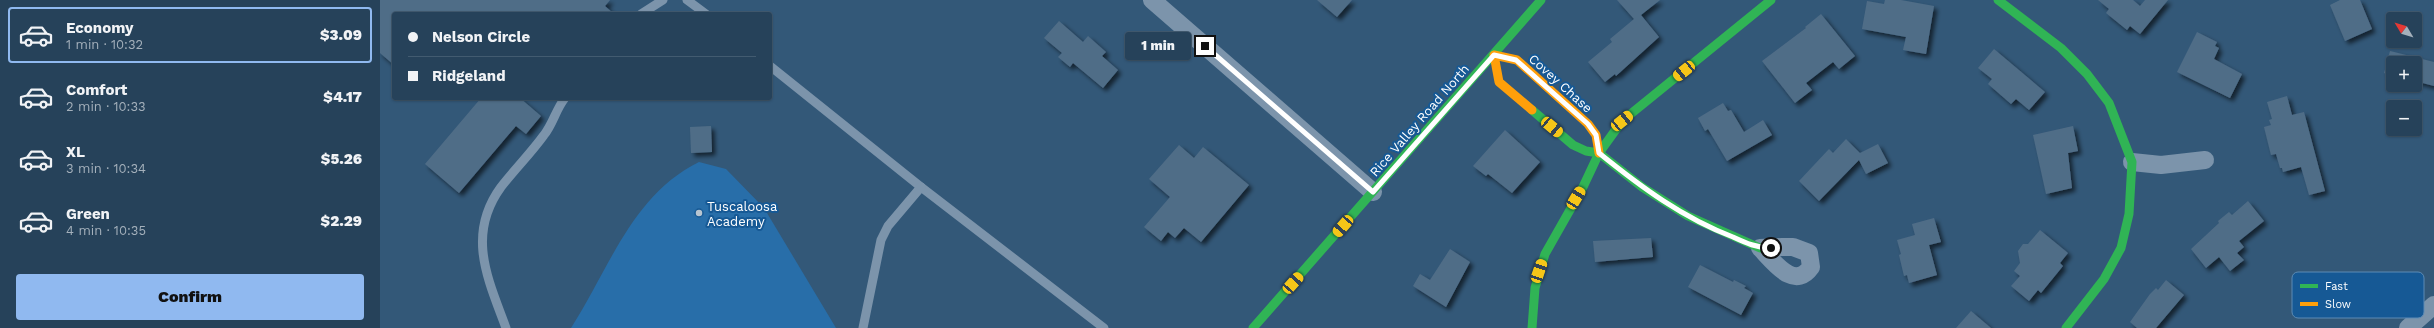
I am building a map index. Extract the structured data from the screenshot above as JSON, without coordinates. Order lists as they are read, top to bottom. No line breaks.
{"streets":{"street":["Covey Chase","Rice Valley Road North"]},"crossings":[["Covey Chase","Rice Valley Road North"]],"places":["Tuscaloosa Academy"],"legend":["Fast","Slow"],"north":"top left","page":{"list":[{"name":"Economy","note":"1 min · 10:32","value":"$3.09"},{"name":"Comfort","note":"2 min · 10:33","value":"$4.17"},{"name":"XL","note":"3 min · 10:34","value":"$5.26"},{"name":"Green","note":"4 min · 10:35","value":"$2.29"}],"map_buttons":["+","−"],"banner":["Nelson Circle","Ridgeland"],"bubble":"1 min","buttons":"Confirm"}}
